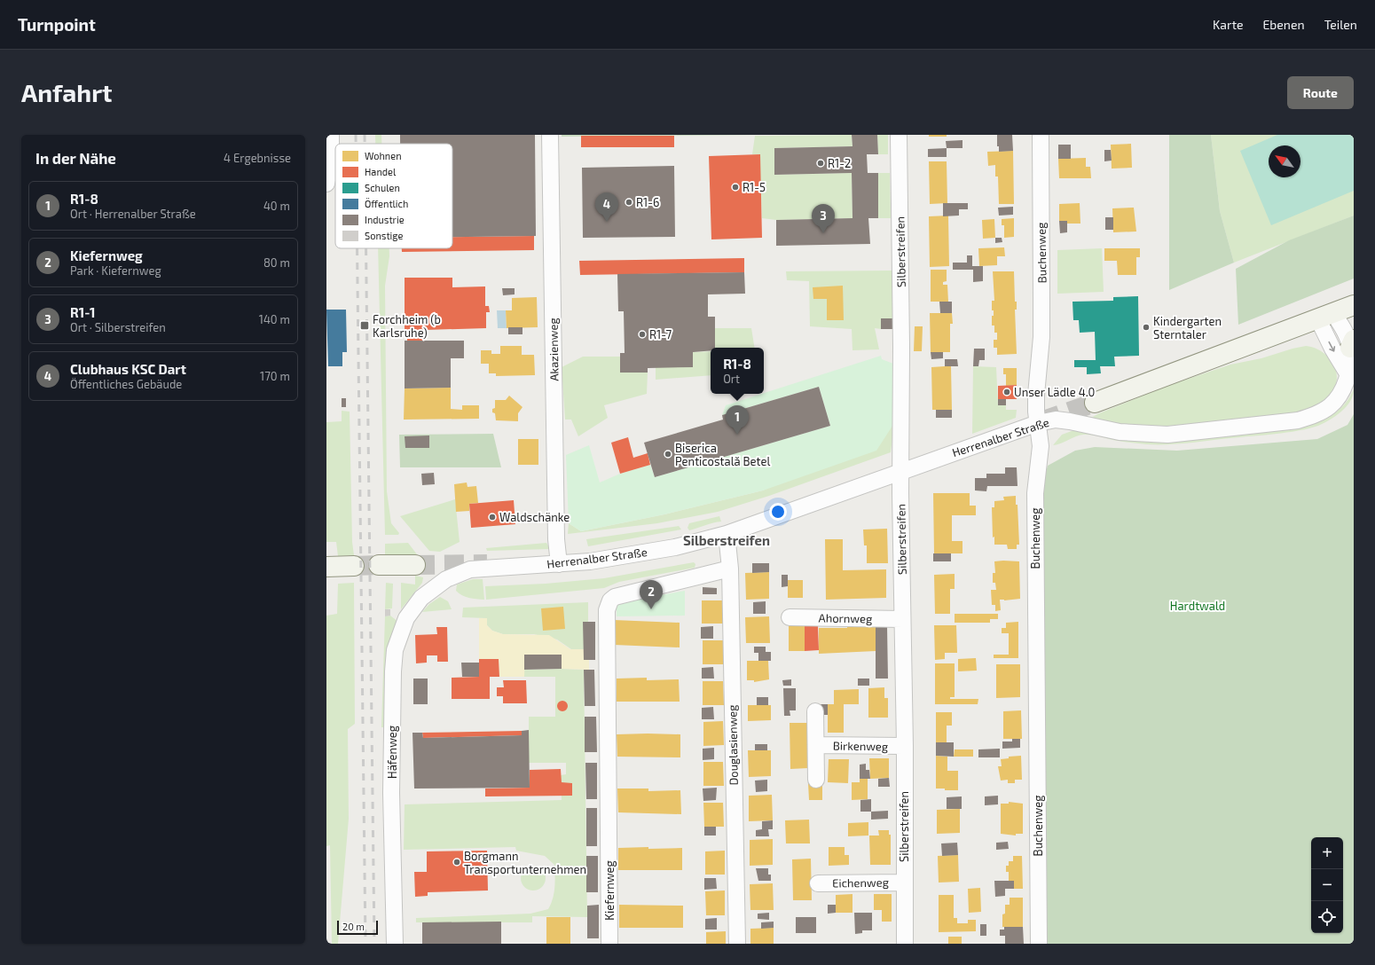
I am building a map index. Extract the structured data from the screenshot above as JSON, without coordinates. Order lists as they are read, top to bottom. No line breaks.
{"streets":{"street":["Silberstreifen","Buchenweg","Akazienweg","Herrenalber Straße","Ahornweg","Douglasienweg","Birkenweg","Häfenweg","Eichenweg","Kiefernweg"]},"crossings":[["Silberstreifen","Herrenalber Straße"],["Silberstreifen","Ahornweg"],["Silberstreifen","Birkenweg"],["Silberstreifen","Eichenweg"],["Buchenweg","Herrenalber Straße"],["Akazienweg","Herrenalber Straße"],["Herrenalber Straße","Douglasienweg"],["Herrenalber Straße","Häfenweg"],["Douglasienweg","Kiefernweg"]],"districts":["Silberstreifen"],"parks":["Hardtwald"],"places":{"other":["R1-2","R1-5","R1-6","Kindergarten Sterntaler","R1-7","Unser Lädle 4.0","Biserica Penticostală Betel","Waldschänke","Borgmann Transportunternehmen"],"transit":["Forchheim (b Karlsruhe)"]},"legend":["Wohnen","Handel","Schulen","Öffentlich","Industrie","Sonstige"],"scale_bar":"20 m","north":"top left","page":{"header":"Turnpoint","nav":["Karte","Ebenen","Teilen"],"buttons":"Route","title":"Anfahrt","heading":["In der Nähe","4 Ergebnisse"],"list":[{"mark":"1","name":"R1-8","note":"Ort · Herrenalber Straße","value":"40 m"},{"mark":"2","name":"Kiefernweg","note":"Park · Kiefernweg","value":"80 m"},{"mark":"3","name":"R1-1","note":"Ort · Silberstreifen","value":"140 m"},{"mark":"4","name":"Clubhaus KSC Dart","note":"Öffentliches Gebäude","value":"170 m"}],"pins":["4","3","1","2"],"popup":["R1-8","Ort"],"map_buttons":["+","−"],"scale":"20 m"}}
